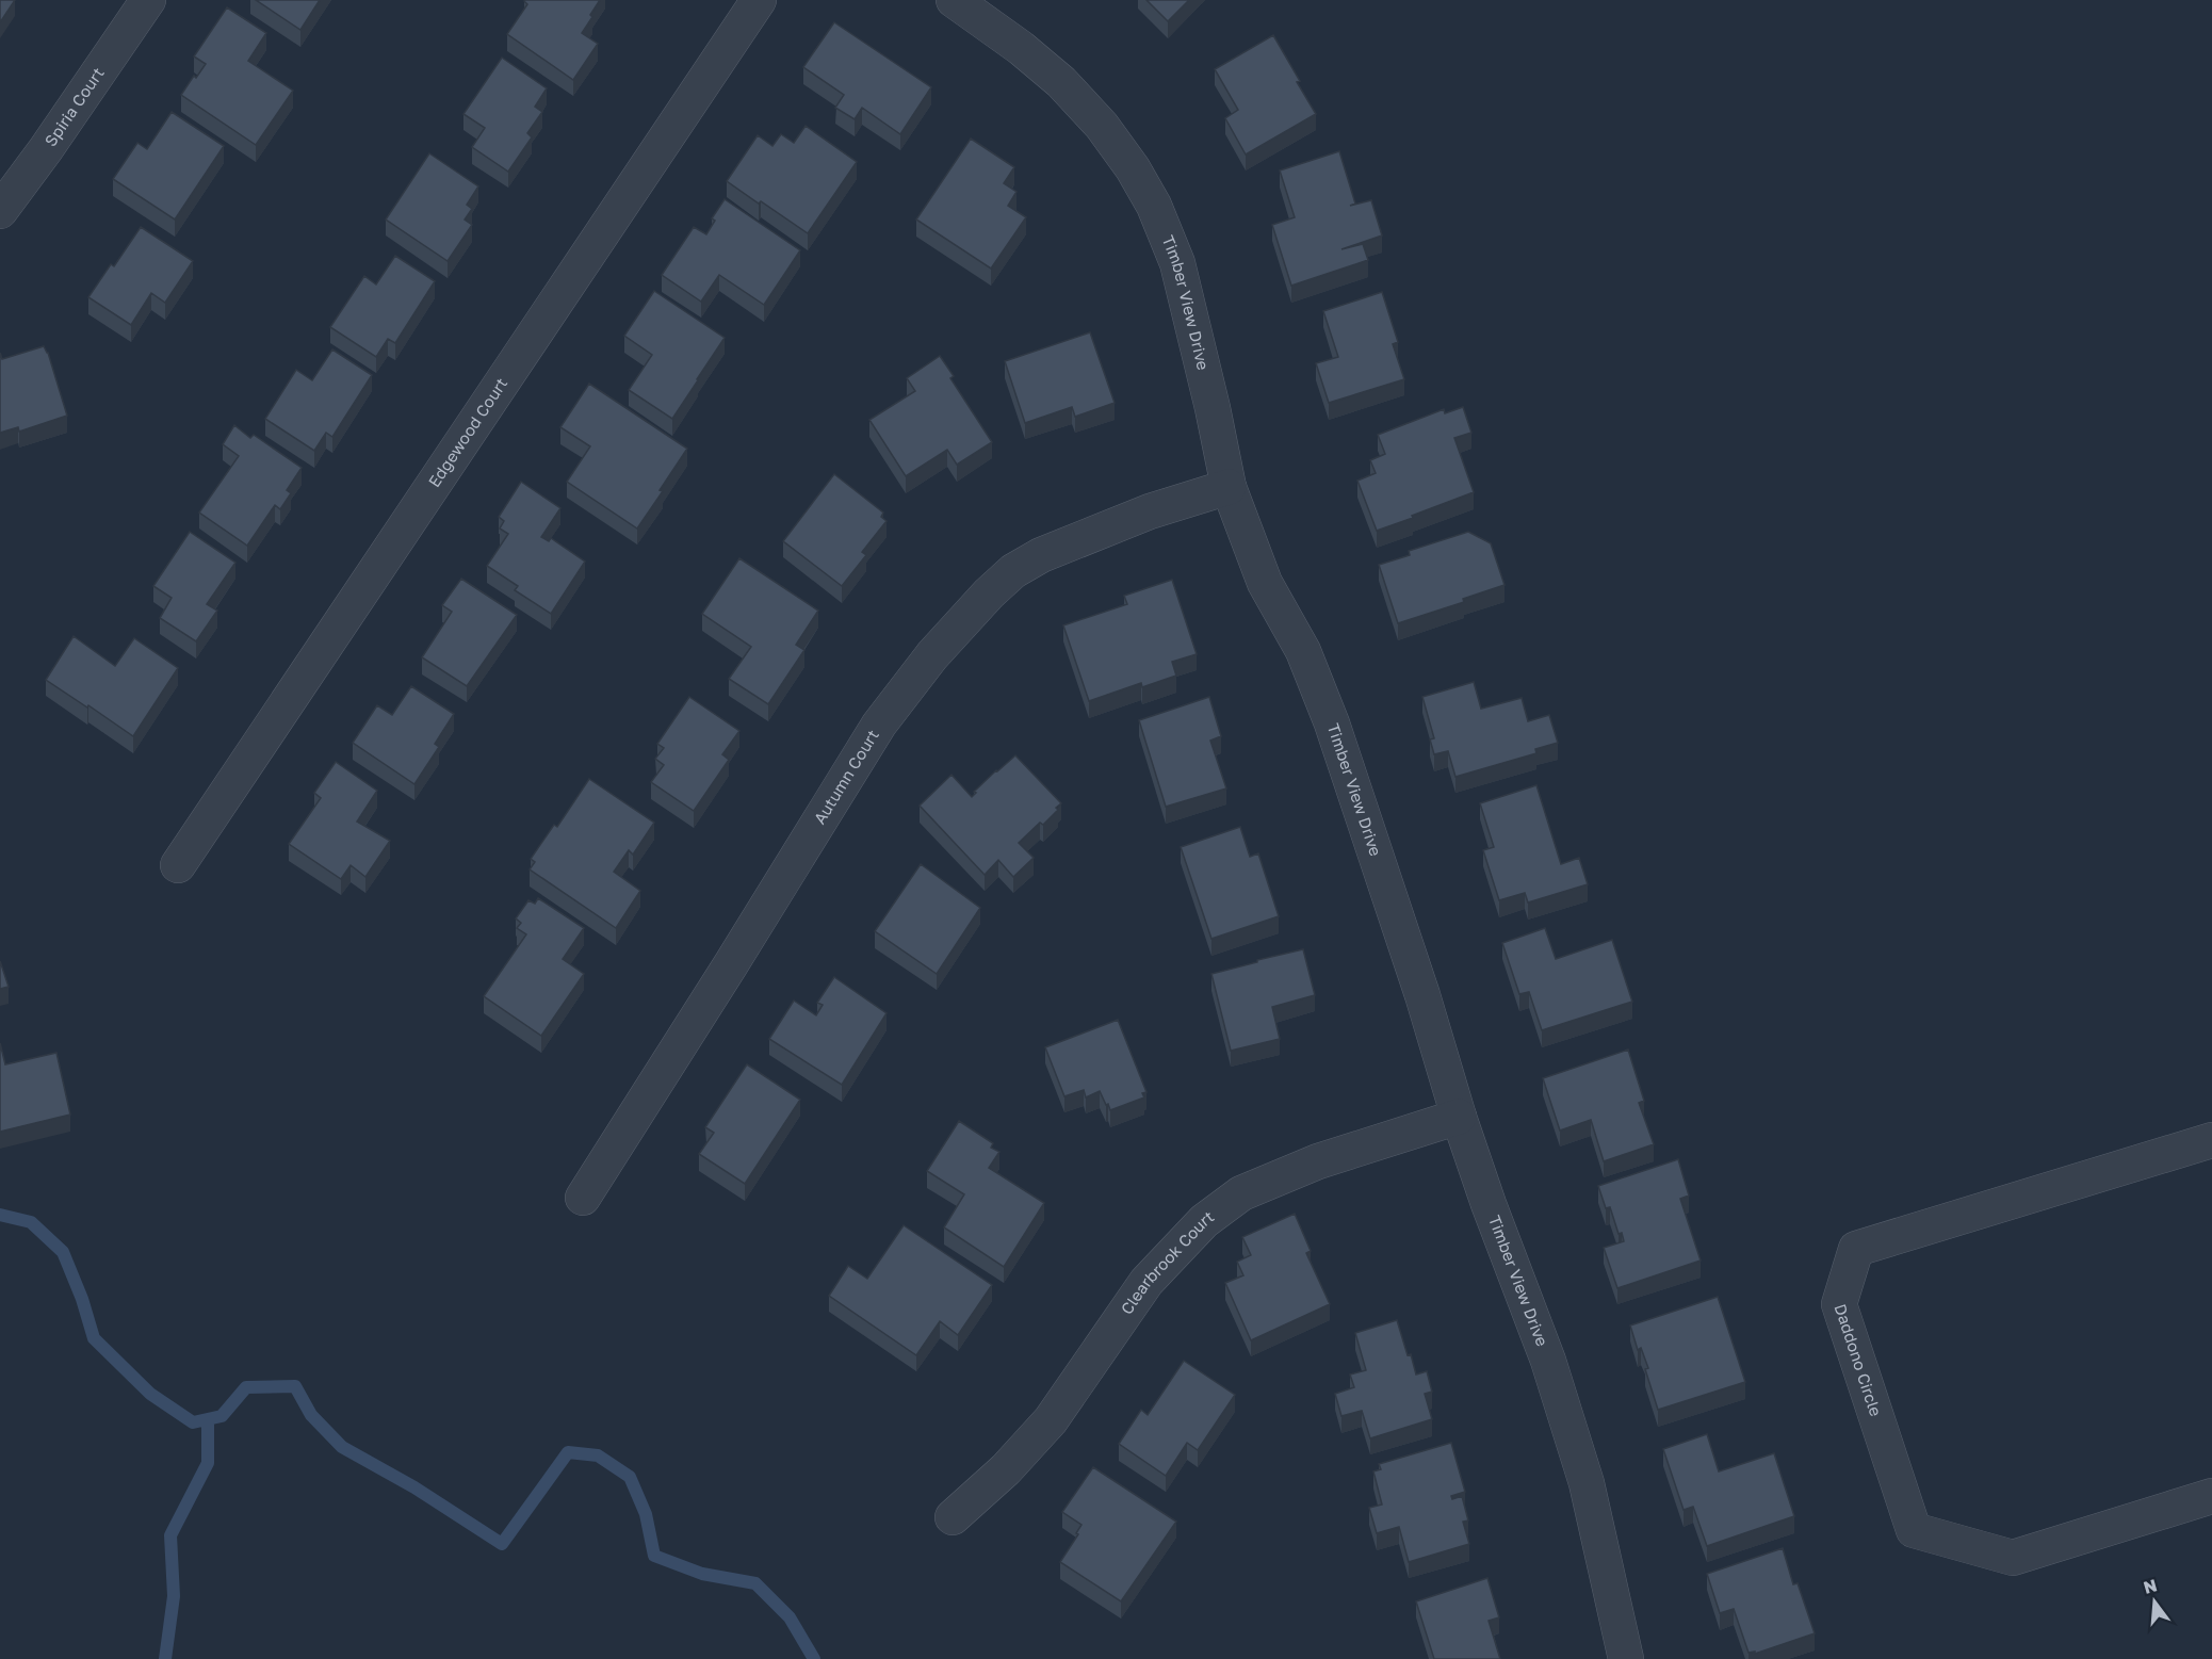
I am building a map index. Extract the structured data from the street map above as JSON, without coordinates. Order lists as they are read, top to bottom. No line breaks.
{"streets":{"street":["Spiria Court","Timber View Drive","Edgewood Court","Autumn Court","Clearbrook Court","Daddono Circle"]},"crossings":[["Timber View Drive","Autumn Court"],["Timber View Drive","Clearbrook Court"]],"north":"top"}
